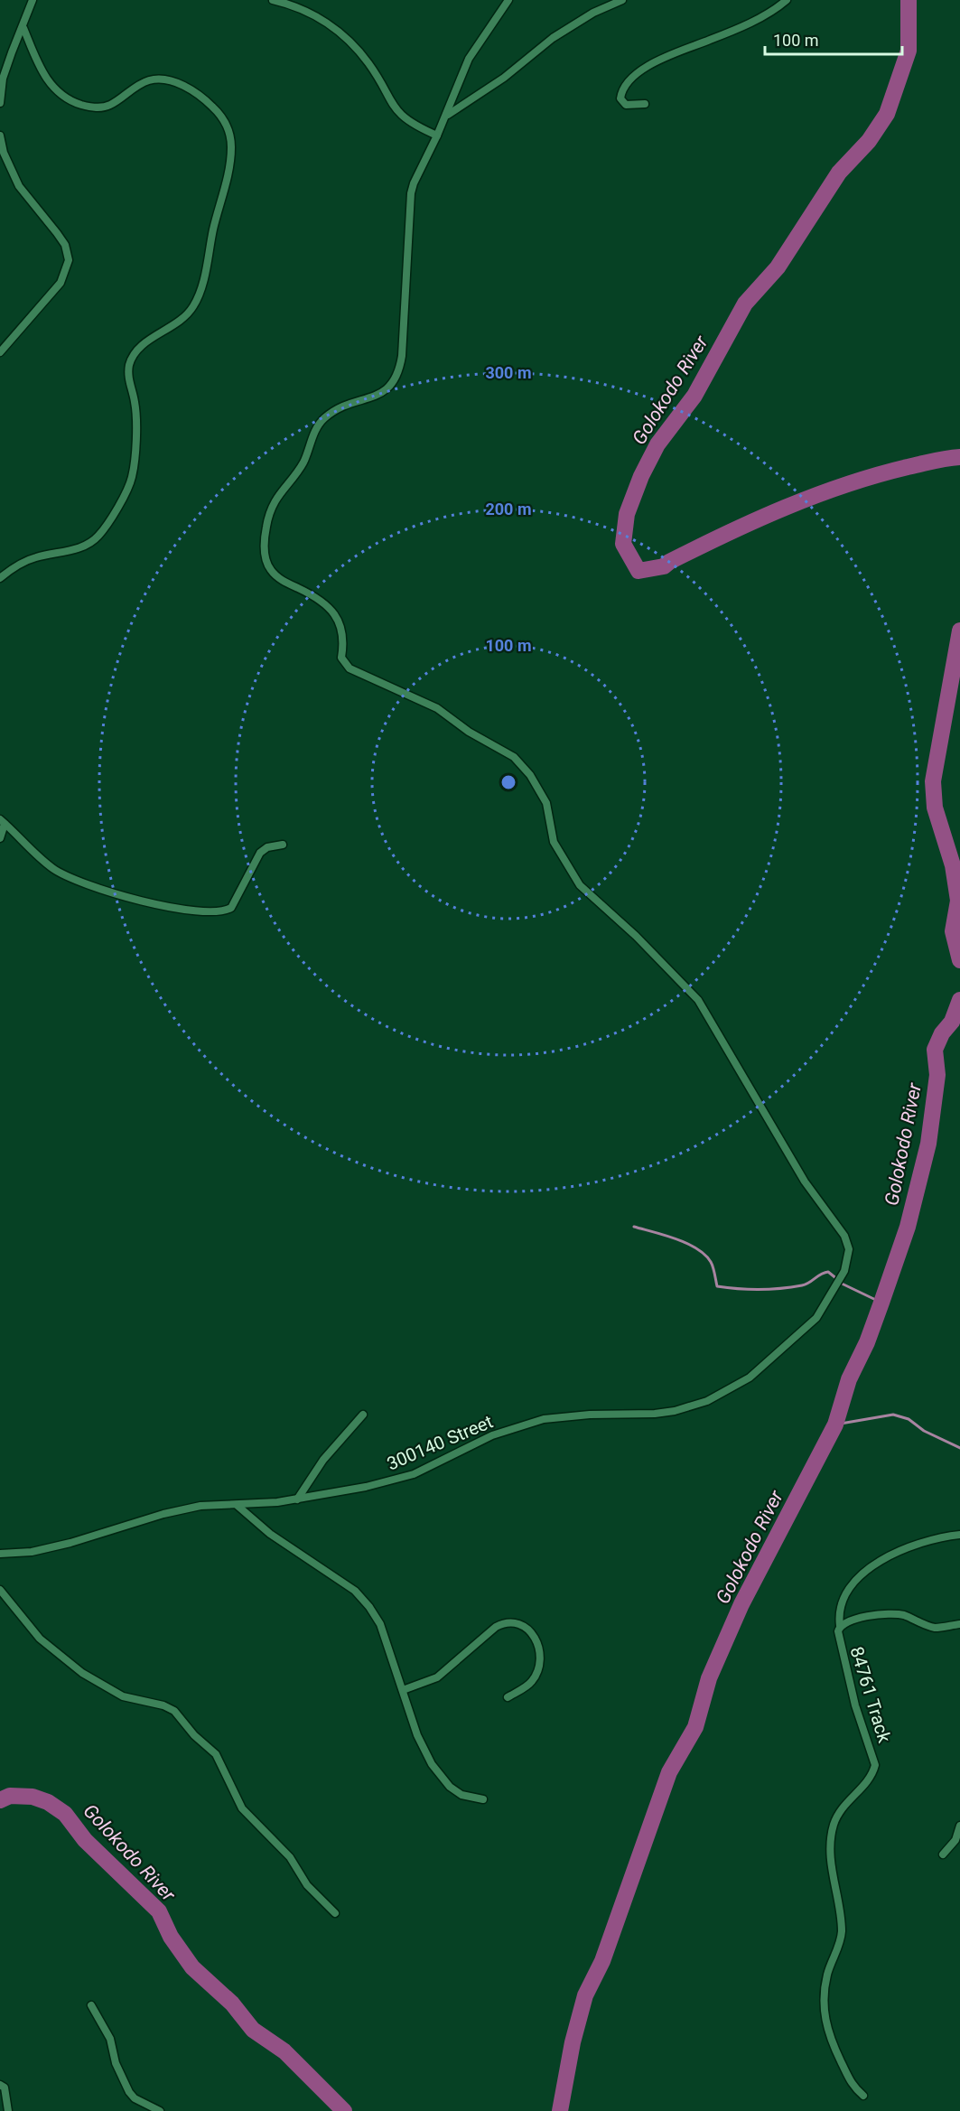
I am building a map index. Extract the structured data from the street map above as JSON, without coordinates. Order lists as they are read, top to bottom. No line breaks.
{"streets":{"street":["300140 Street","84761 Track"]},"water":["Golokodo River"],"scale_bar":"100 m","rings":["300 m","200 m","100 m"]}
